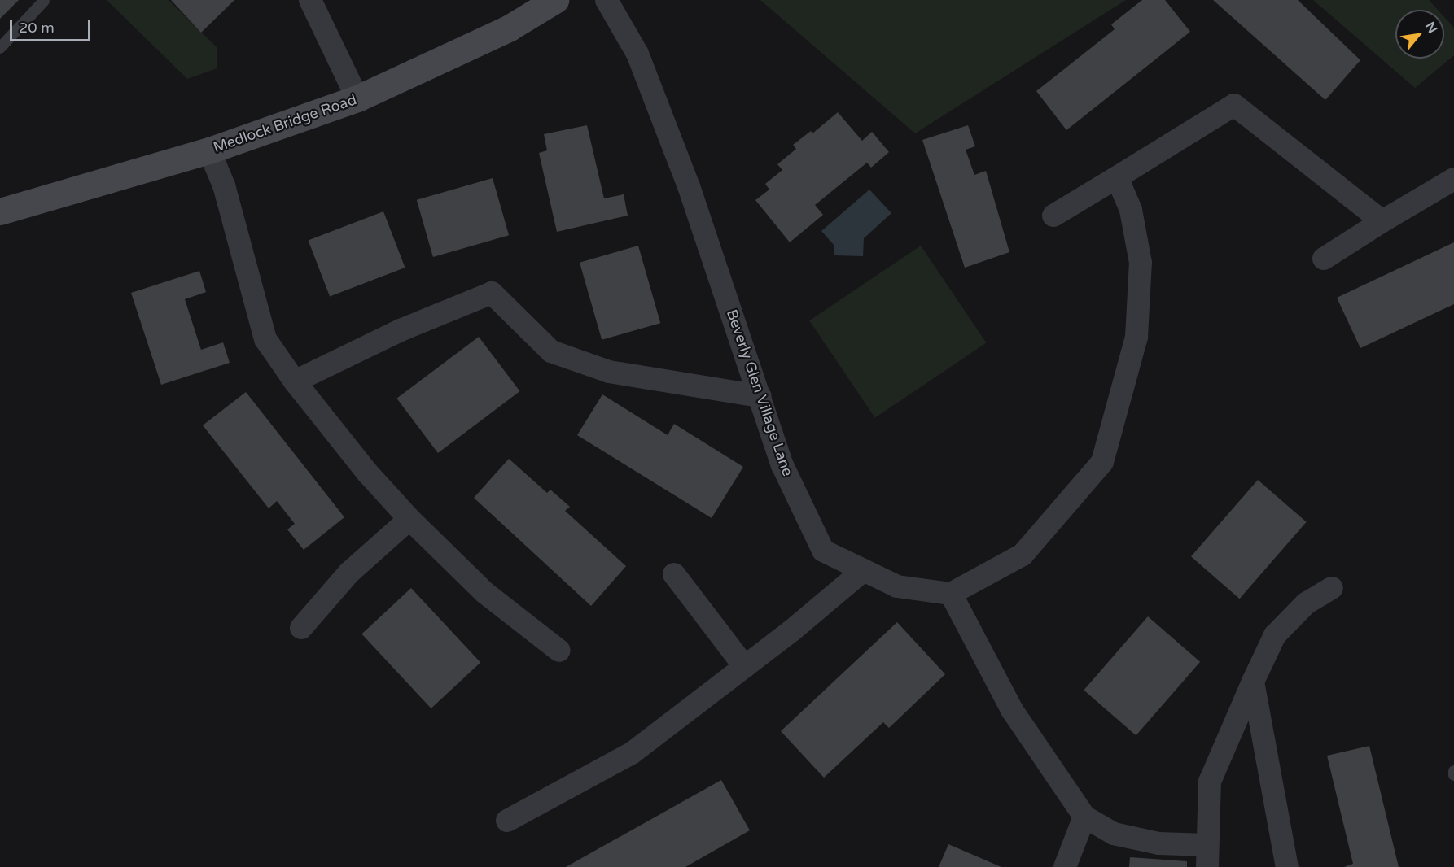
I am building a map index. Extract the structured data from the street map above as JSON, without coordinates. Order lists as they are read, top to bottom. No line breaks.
{"streets":{"main road":["Medlock Bridge Road"],"street":["Beverly Glen Village Lane"]},"scale_bar":"20 m","north":"top right"}
